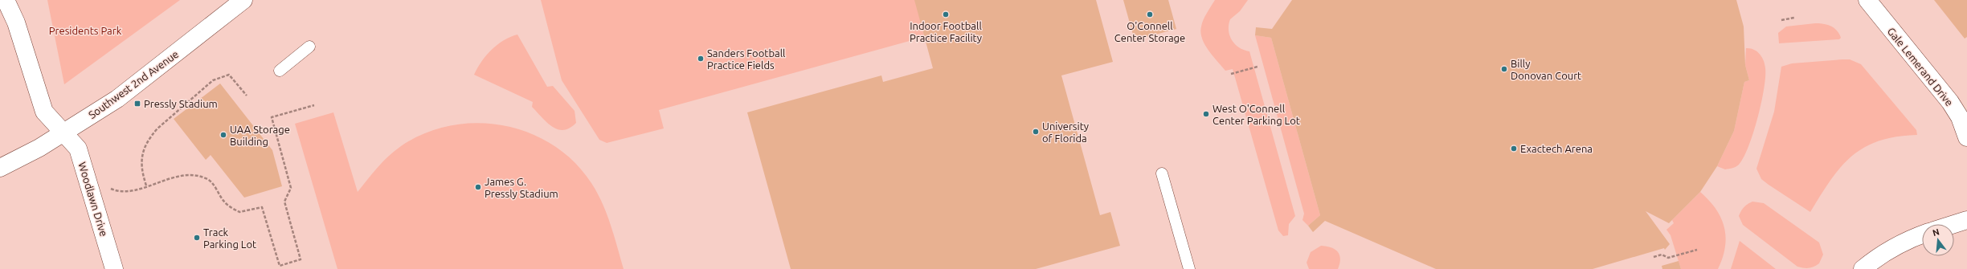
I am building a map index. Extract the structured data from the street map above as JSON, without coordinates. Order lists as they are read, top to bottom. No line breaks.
{"streets":{"street":["Gale Lemerand Drive","Southwest 2nd Avenue","Woodlawn Drive"]},"crossings":[["Southwest 2nd Avenue","Woodlawn Drive"]],"parks":["Presidents Park"],"places":{"other":["Indoor Football Practice Facility","O'Connell Center Storage","Sanders Football Practice Fields","Billy Donovan Court","West O'Connell Center Parking Lot","University of Florida","UAA Storage Building","Exactech Arena","James G. Pressly Stadium","Track Parking Lot"],"transit":["Pressly Stadium"]},"north":"top"}
